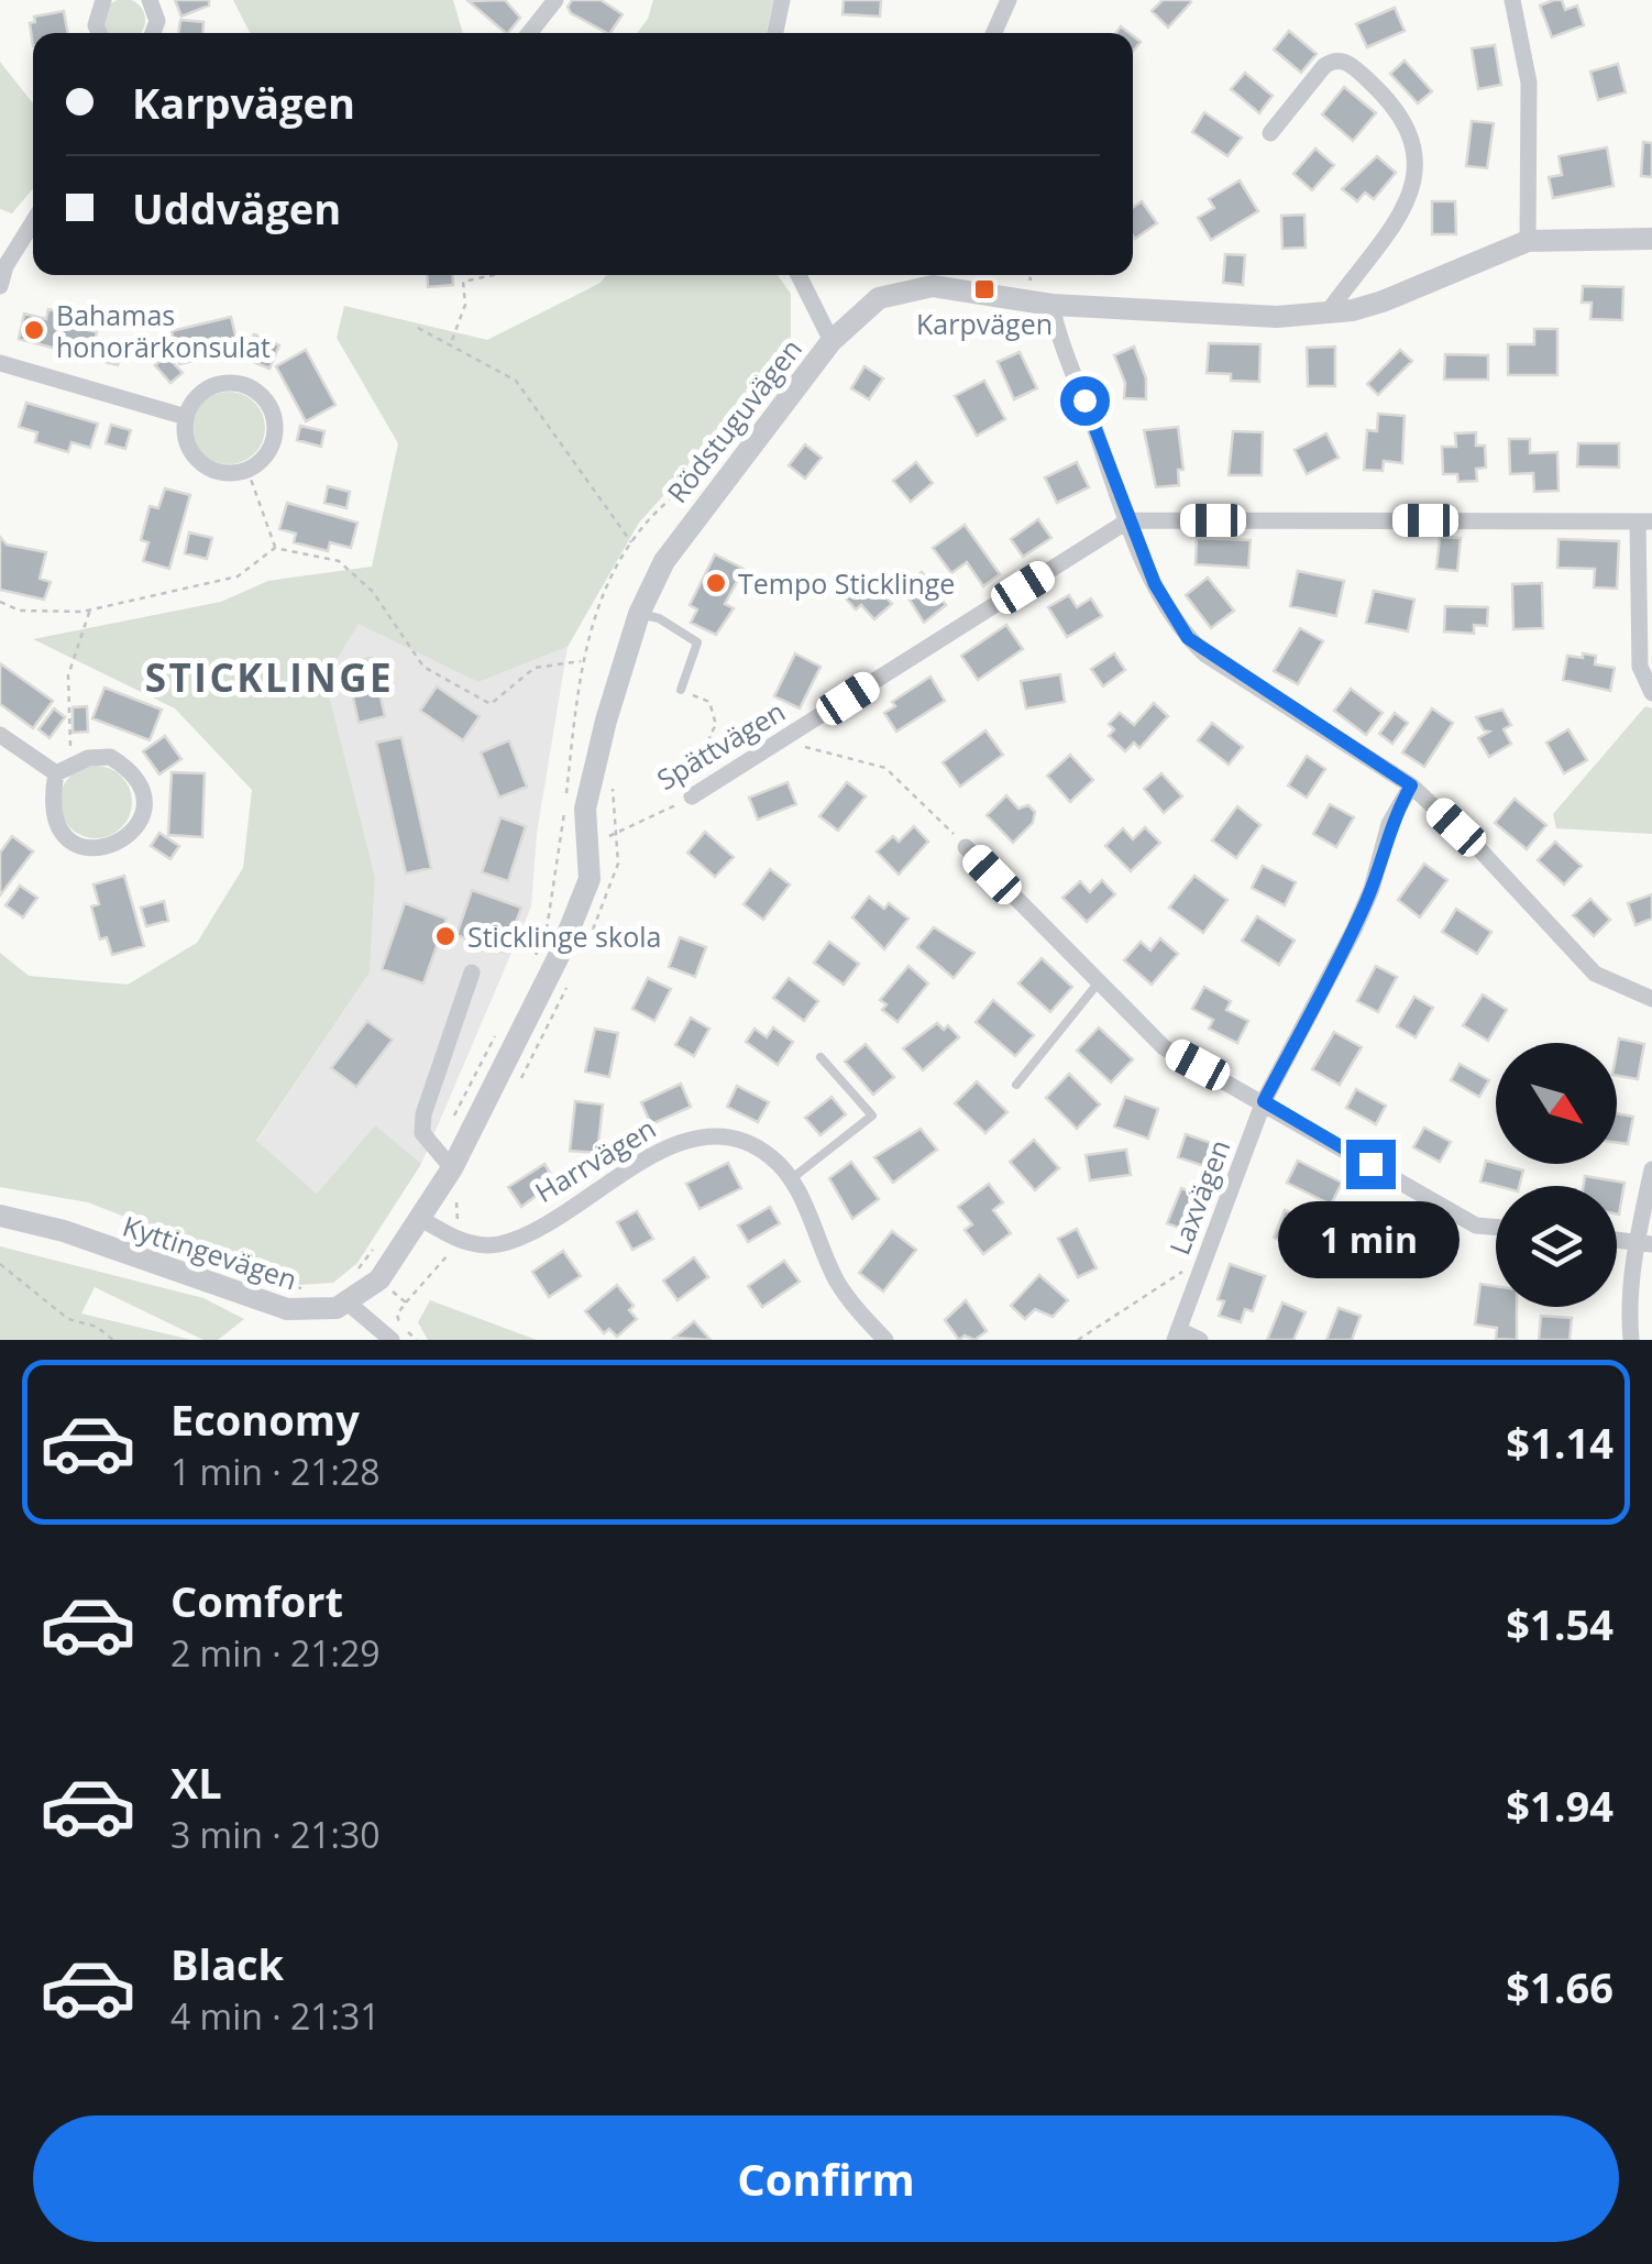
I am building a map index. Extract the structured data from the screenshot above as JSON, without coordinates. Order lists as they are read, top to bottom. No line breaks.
{"streets":{"street":["Rödstuguvägen","Spättvägen","Harrvägen","Laxvägen","Kyttingevägen"]},"crossings":[["Rödstuguvägen","Spättvägen"],["Rödstuguvägen","Harrvägen"],["Rödstuguvägen","Kyttingevägen"]],"districts":["STICKLINGE"],"places":{"transit":["Karpvägen"],"other":["Bahamas honorärkonsulat","Tempo Sticklinge","Sticklinge skola"]},"north":"bottom right","page":{"banner":["Karpvägen","Uddvägen"],"bubble":"1 min","list":[{"name":"Economy","note":"1 min · 21:28","value":"$1.14"},{"name":"Comfort","note":"2 min · 21:29","value":"$1.54"},{"name":"XL","note":"3 min · 21:30","value":"$1.94"},{"name":"Black","note":"4 min · 21:31","value":"$1.66"}],"buttons":"Confirm"}}
